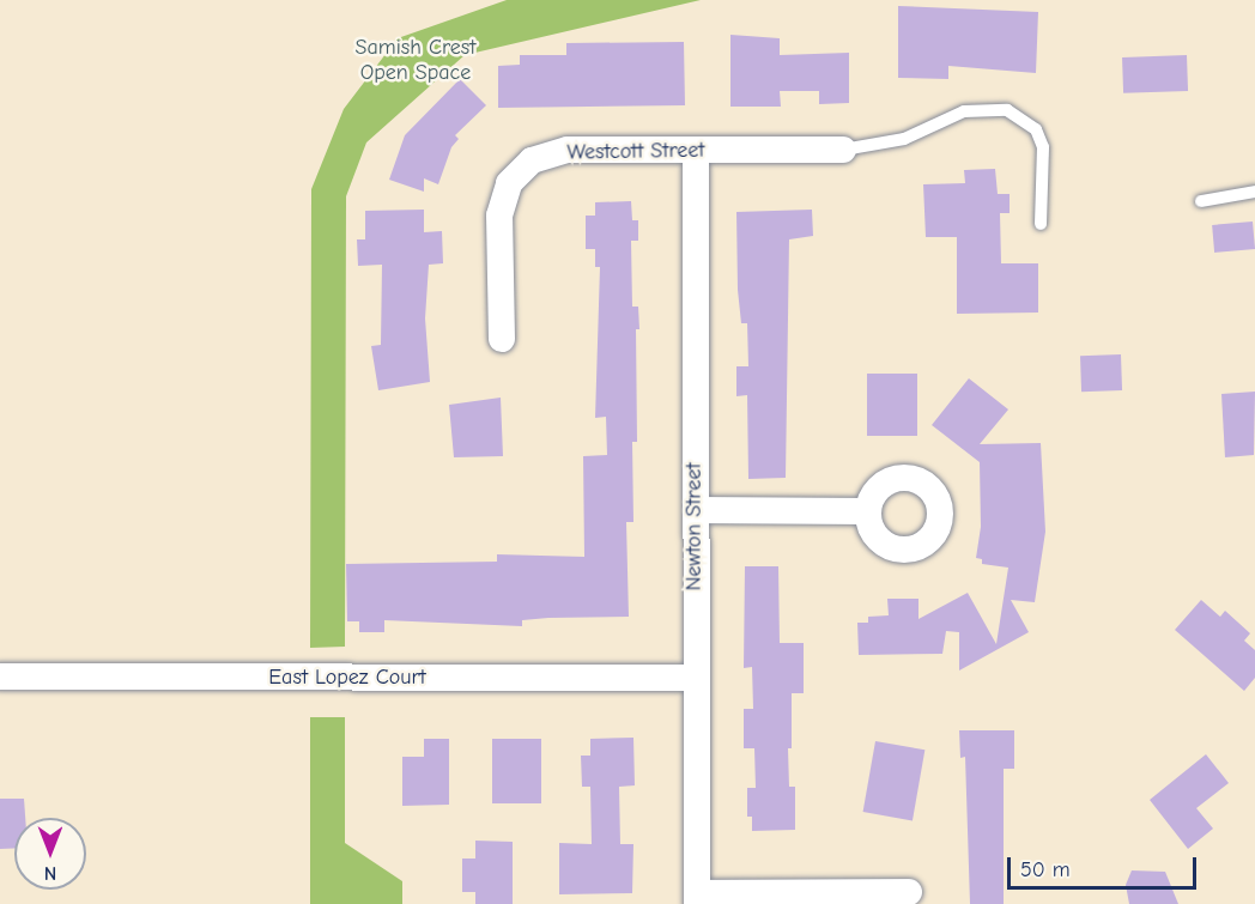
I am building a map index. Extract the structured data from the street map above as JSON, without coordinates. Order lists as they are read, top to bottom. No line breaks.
{"streets":{"street":["Westcott Street","Newton Street","East Lopez Court"]},"crossings":[["Westcott Street","Newton Street"],["Newton Street","East Lopez Court"]],"parks":["Samish Crest Open Space"],"scale_bar":"50 m","north":"bottom"}
